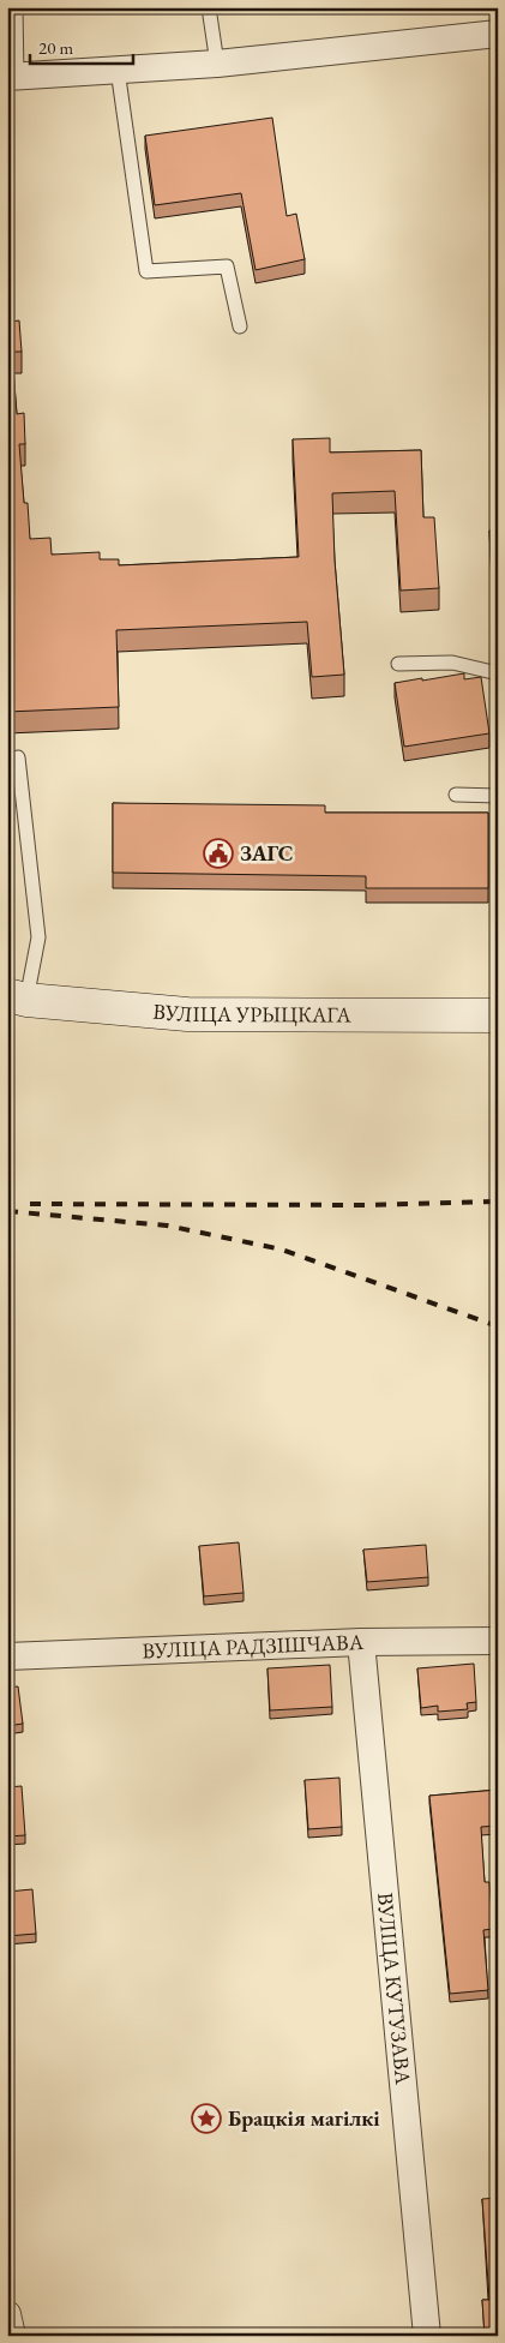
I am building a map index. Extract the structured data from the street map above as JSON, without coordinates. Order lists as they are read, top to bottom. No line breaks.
{"streets":{"main road":["ВУЛІЦА УРЫЦКАГА"],"street":["ВУЛІЦА РАДЗІШЧАВА","ВУЛІЦА КУТУЗАВА"]},"crossings":[["ВУЛІЦА РАДЗІШЧАВА","ВУЛІЦА КУТУЗАВА"]],"places":{"public building":["ЗАГС"],"place":["Брацкія магілкі"]},"scale_bar":"20 m"}
